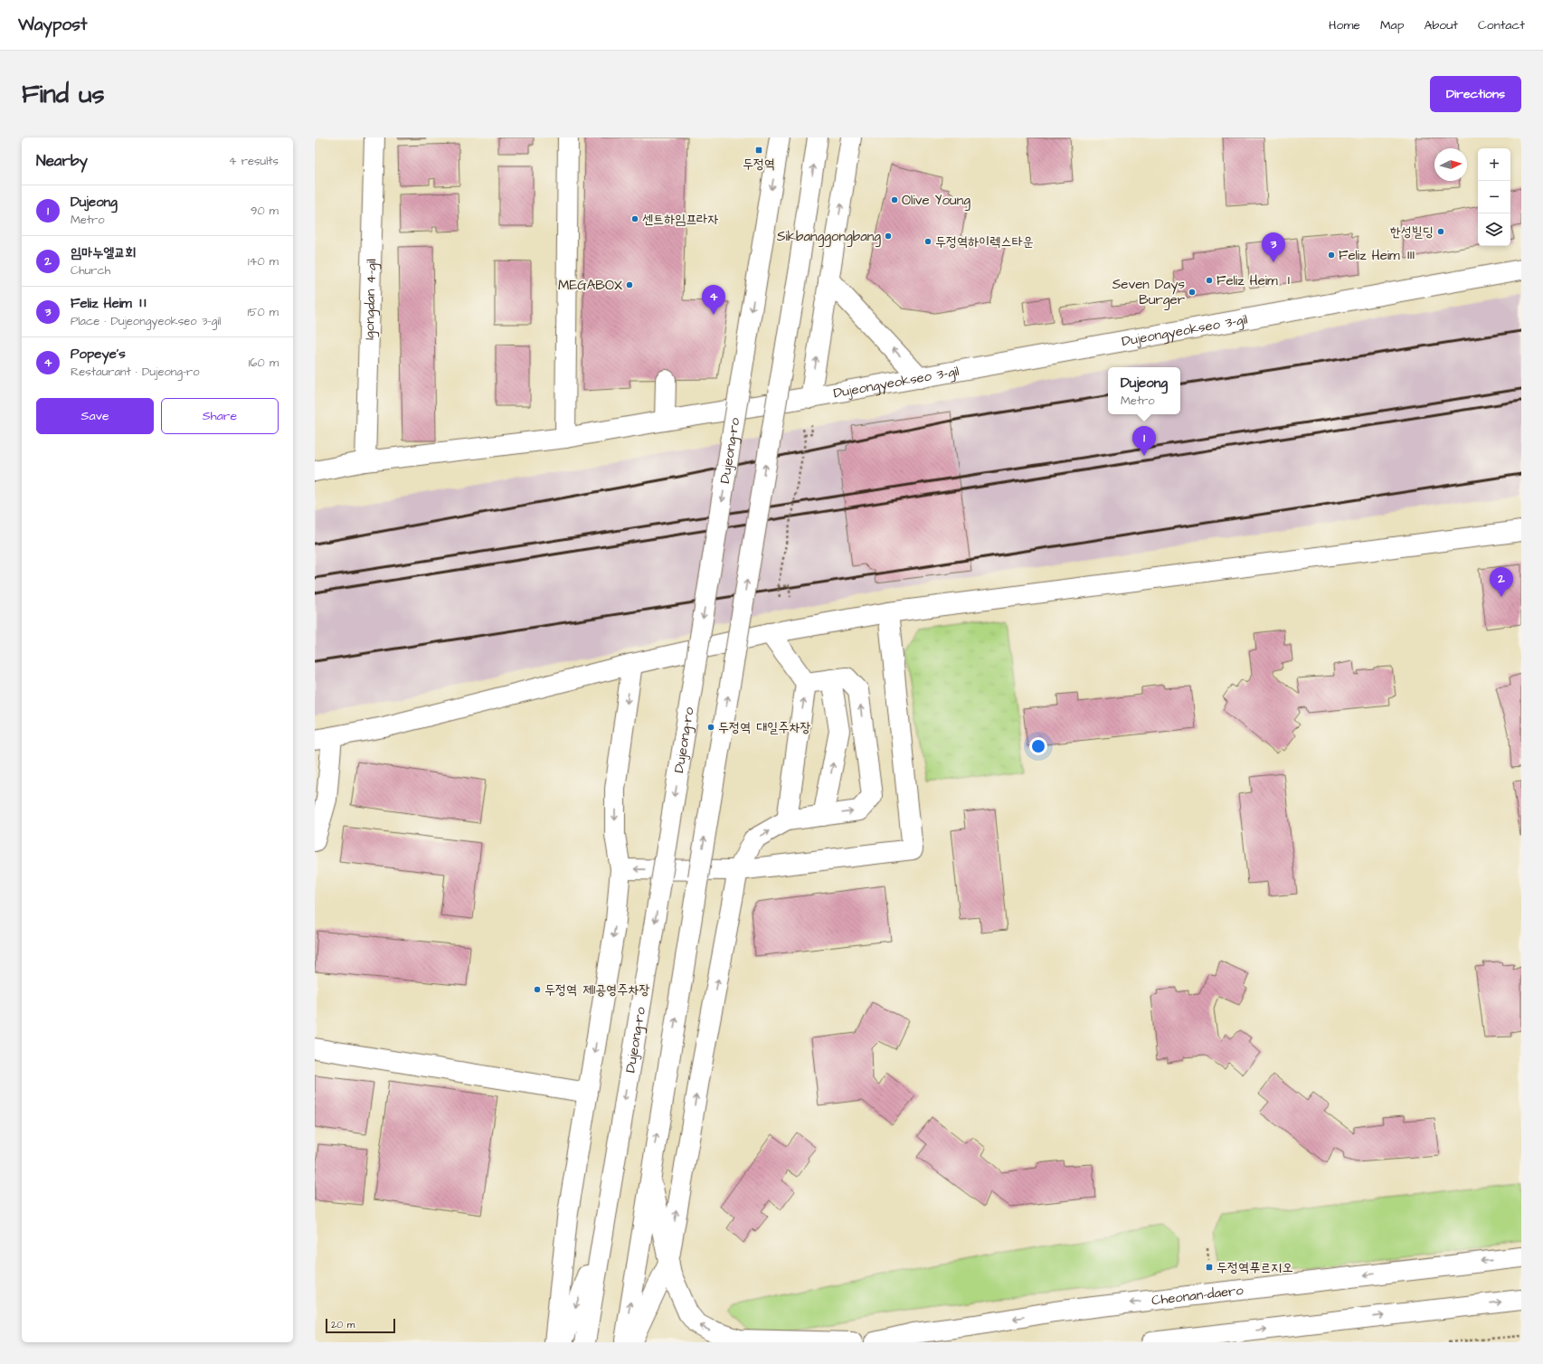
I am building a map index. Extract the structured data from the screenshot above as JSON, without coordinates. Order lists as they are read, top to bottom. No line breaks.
{"streets":{"street":["1gongdan 4-gil","Dujeongyeokseo 3-gil","Dujeong-ro","Cheonan-daero"]},"crossings":[["1gongdan 4-gil","Dujeongyeokseo 3-gil"]],"places":{"transit":["두정역","두정역푸르지오"],"other":["Olive Young","센트하임프라자","한성빌딩","Sikbanggongbang","두정역하이렉스타운","Feliz Heim Ⅲ","Feliz Heim Ⅰ","MEGABOX","Seven Days Burger","두정역 대일주차장","두정역 제1공영주차장"]},"scale_bar":"20 m","north":"right","page":{"header":"Waypost","nav":["Home","Map","About","Contact"],"buttons":["Directions",["Save","Share"]],"title":"Find us","heading":["Nearby","4 results"],"map_buttons":["+","−"],"list":[{"mark":"1","name":"Dujeong","note":"Metro","value":"90 m"},{"mark":"2","name":"임마누엘교회","note":"Church","value":"140 m"},{"mark":"3","name":"Feliz Heim Ⅱ","note":"Place · Dujeongyeokseo 3-gil","value":"150 m"},{"mark":"4","name":"Popeye's","note":"Restaurant · Dujeong-ro","value":"160 m"}],"pins":["3","4","1","2"],"popup":["Dujeong","Metro"],"scale":"20 m"}}
